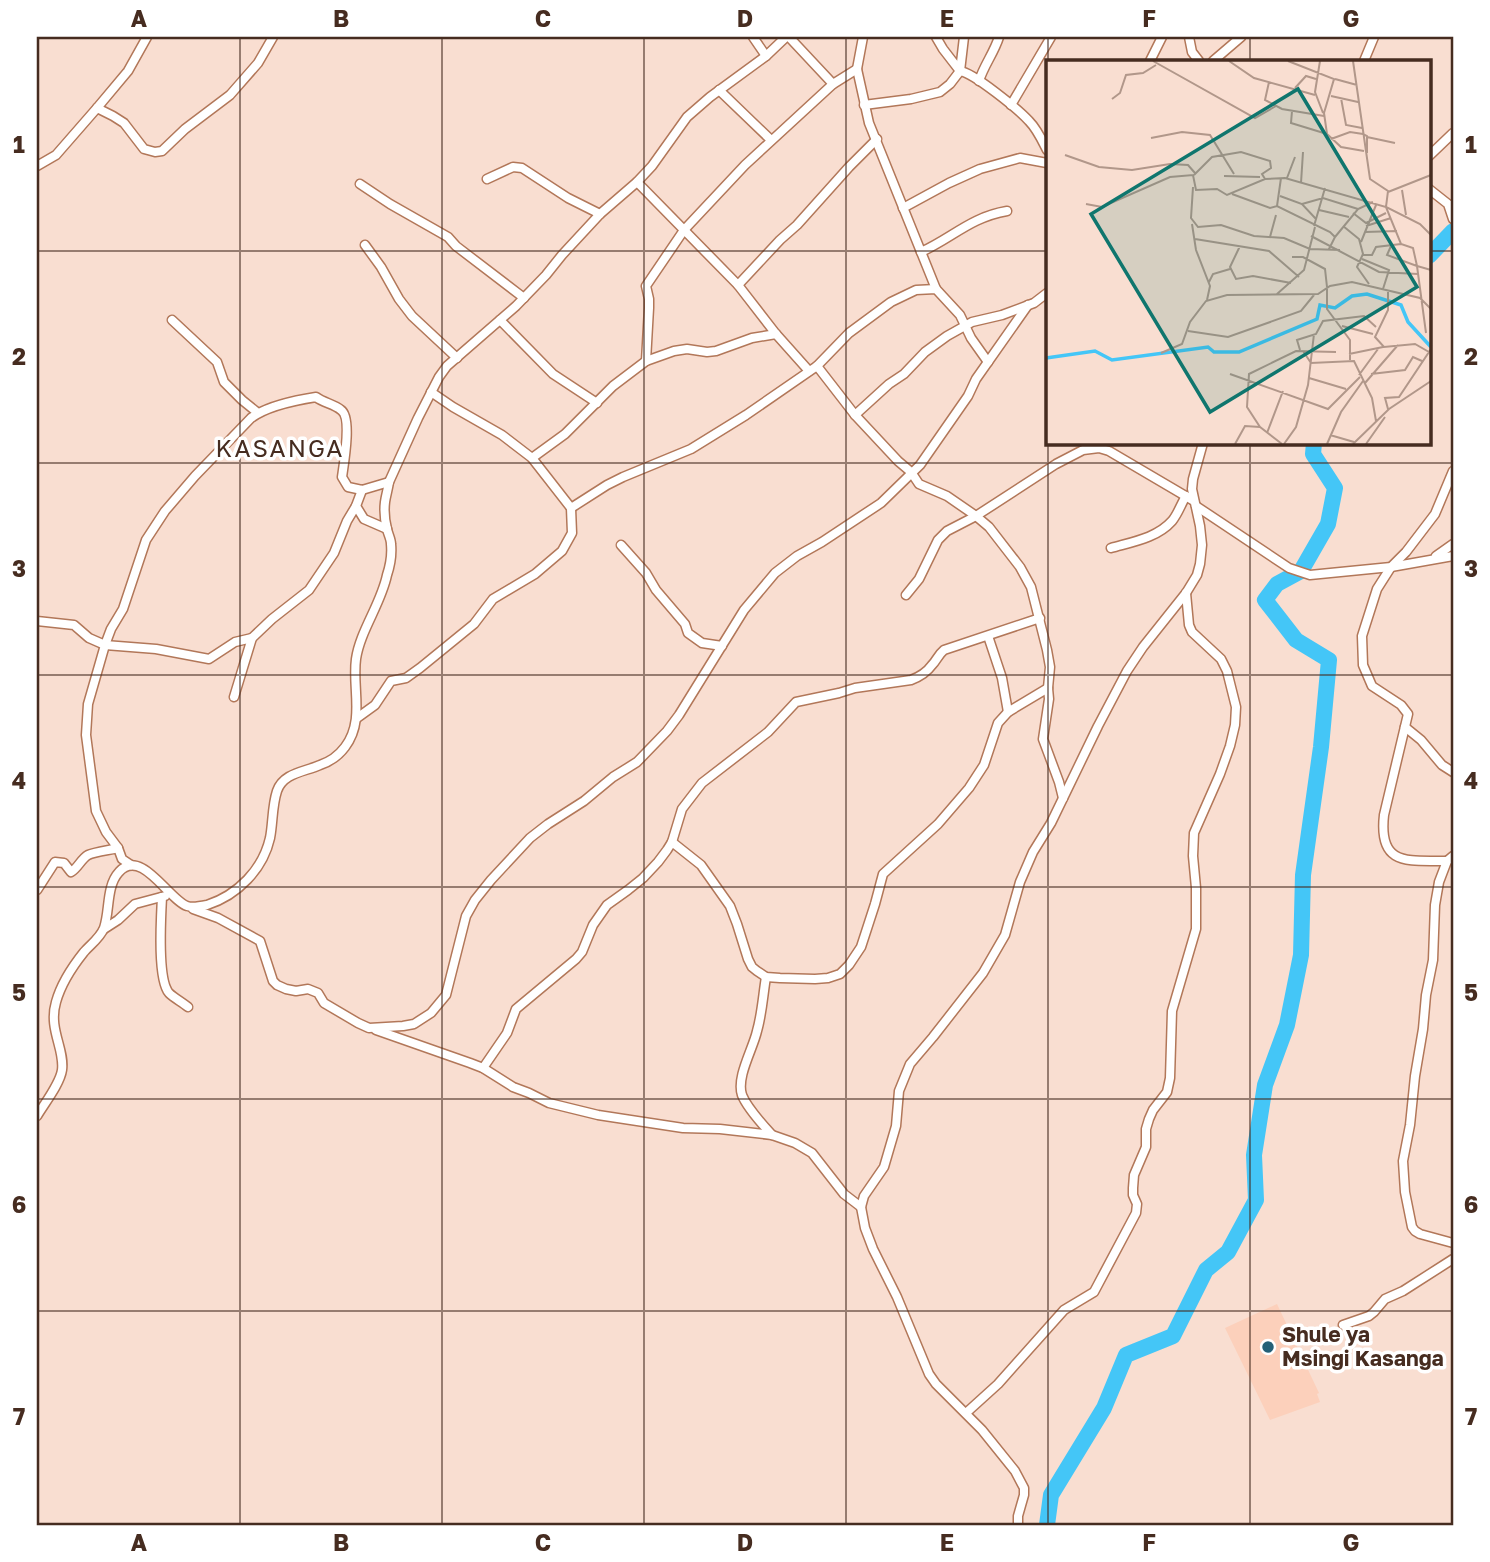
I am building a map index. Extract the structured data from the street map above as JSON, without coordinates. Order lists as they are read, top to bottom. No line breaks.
{"districts":["KASANGA"],"places":["Shule ya Msingi Kasanga"],"grid":{"columns":["A","B","C","D","E","F","G"],"rows":["1","2","3","4","5","6","7"]}}
